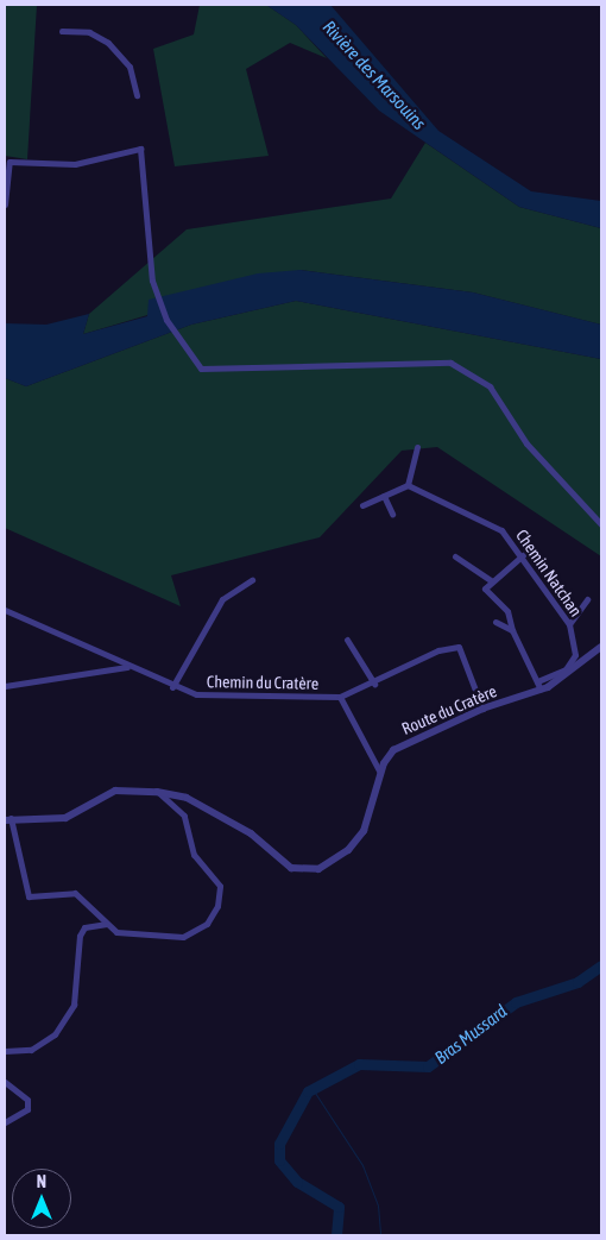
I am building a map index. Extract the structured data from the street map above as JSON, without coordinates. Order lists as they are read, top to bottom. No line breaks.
{"streets":{"street":["Chemin Natchan","Chemin du Cratère","Route du Cratère"]},"crossings":[["Chemin Natchan","Route du Cratère"],["Chemin du Cratère","Route du Cratère"]],"water":["Rivière des Marsouins","Bras Mussard"],"north":"top"}
